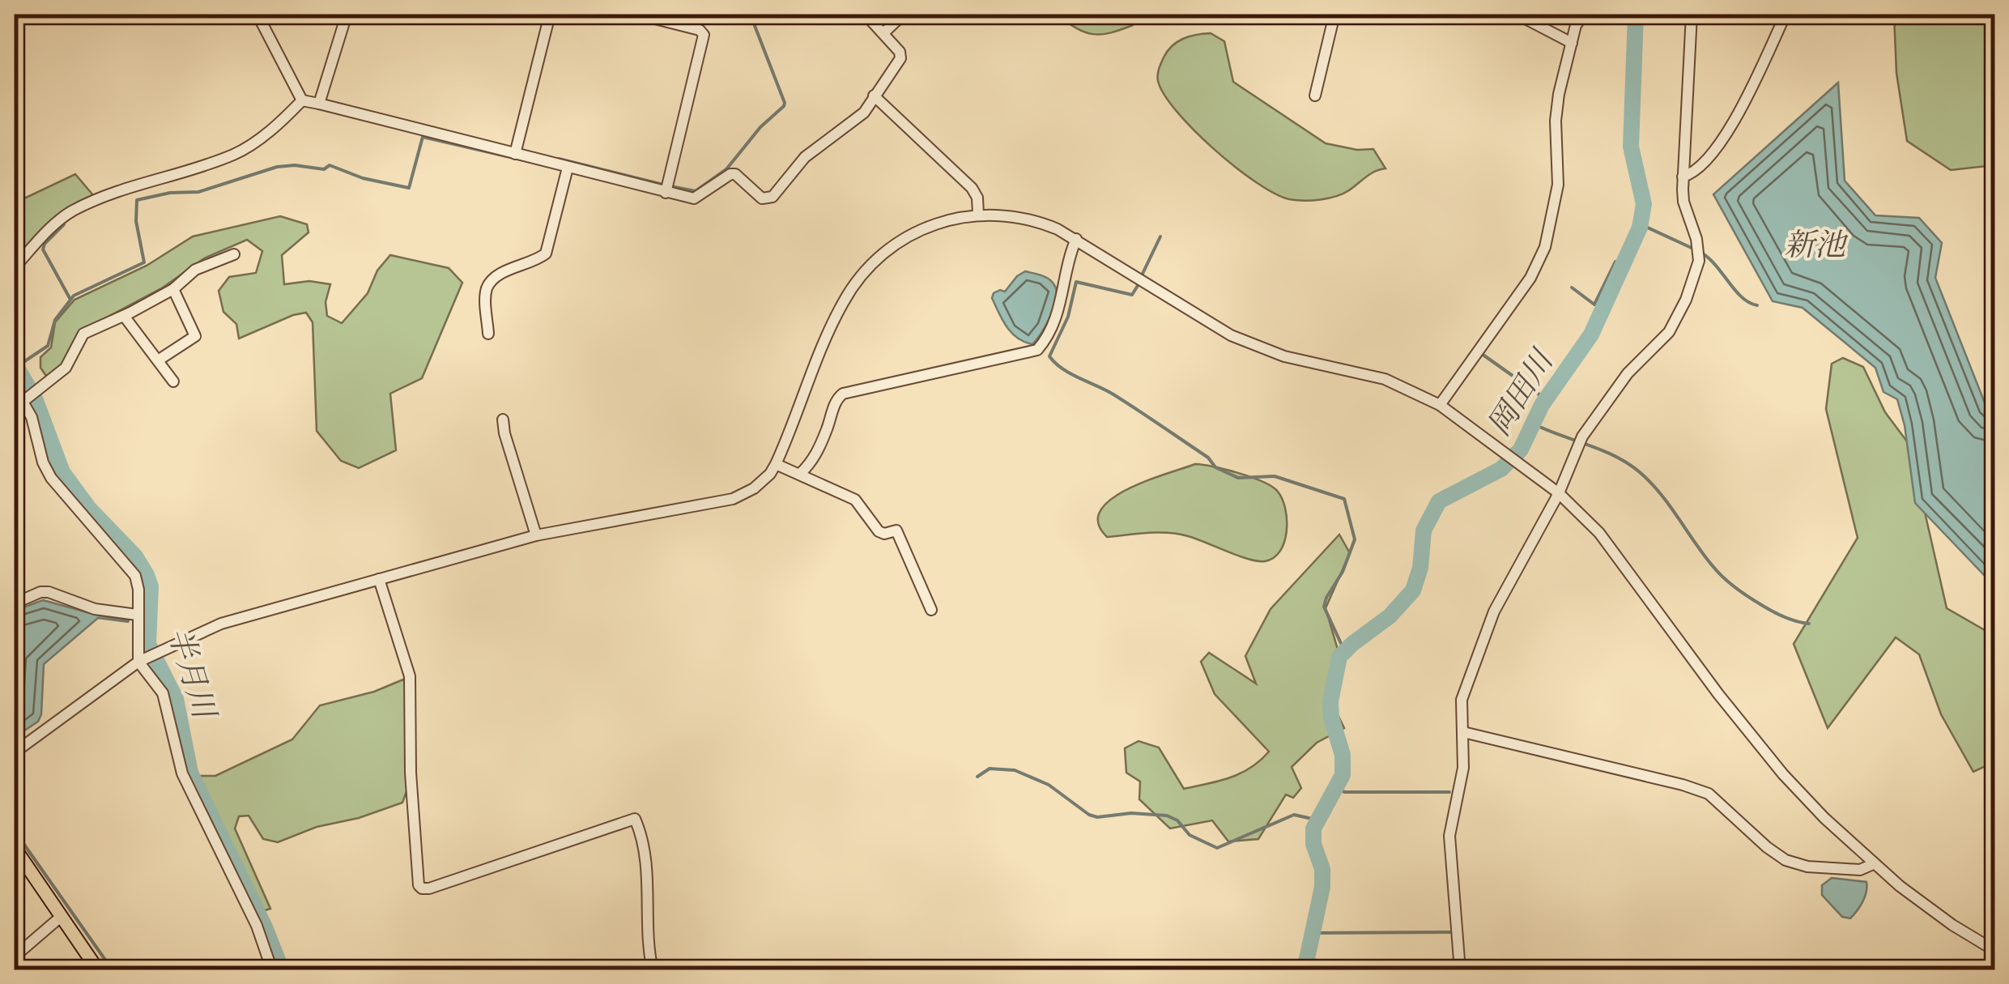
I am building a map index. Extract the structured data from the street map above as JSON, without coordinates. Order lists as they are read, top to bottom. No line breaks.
{"water":["新池","岡田川","半月川"]}
